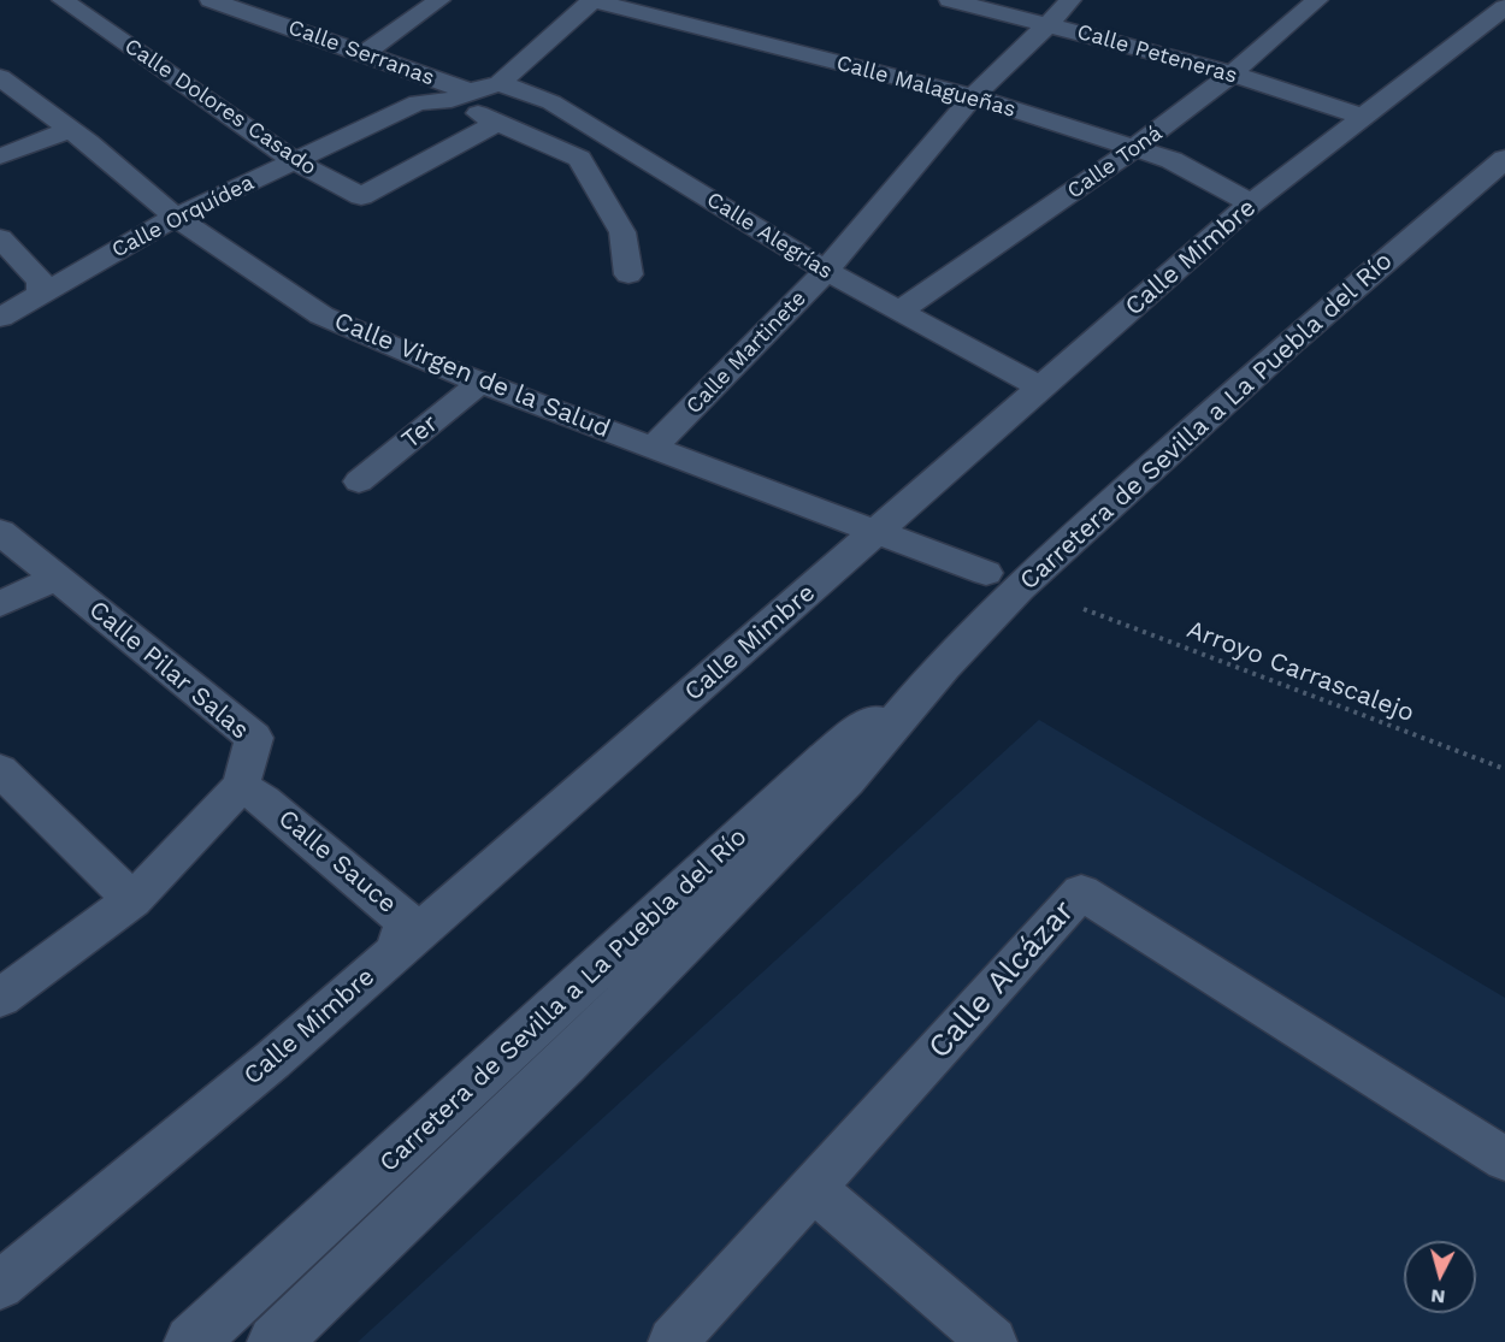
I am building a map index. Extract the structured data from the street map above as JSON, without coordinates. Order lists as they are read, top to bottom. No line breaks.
{"streets":{"main road":["Carretera de Sevilla a La Puebla del Río"],"street":["Calle Serranas","Calle Peteneras","Calle Malagueñas","Calle Dolores Casado","Calle Toná","Calle Orquídea","Calle Alegrías","Calle Mimbre","Calle Martinete","Calle Virgen de la Salud","Ter","Calle Pilar Salas","Calle Sauce","Calle Alcázar"],"path":["Arroyo Carrascalejo"]},"crossings":[["Calle Serranas","Calle Dolores Casado"],["Calle Serranas","Calle Orquídea"],["Calle Peteneras","Calle Toná"],["Calle Peteneras","Calle Mimbre"],["Calle Peteneras","Calle Martinete"],["Calle Malagueñas","Calle Toná"],["Calle Malagueñas","Calle Mimbre"],["Calle Malagueñas","Calle Martinete"],["Calle Dolores Casado","Calle Orquídea"],["Calle Toná","Calle Alegrías"],["Calle Orquídea","Calle Alegrías"],["Calle Orquídea","Calle Virgen de la Salud"],["Calle Alegrías","Calle Mimbre"],["Calle Alegrías","Calle Martinete"],["Calle Mimbre","Calle Virgen de la Salud"],["Calle Mimbre","Calle Sauce"],["Calle Martinete","Calle Virgen de la Salud"],["Calle Virgen de la Salud","Ter"],["Calle Pilar Salas","Calle Sauce"]],"north":"bottom"}
